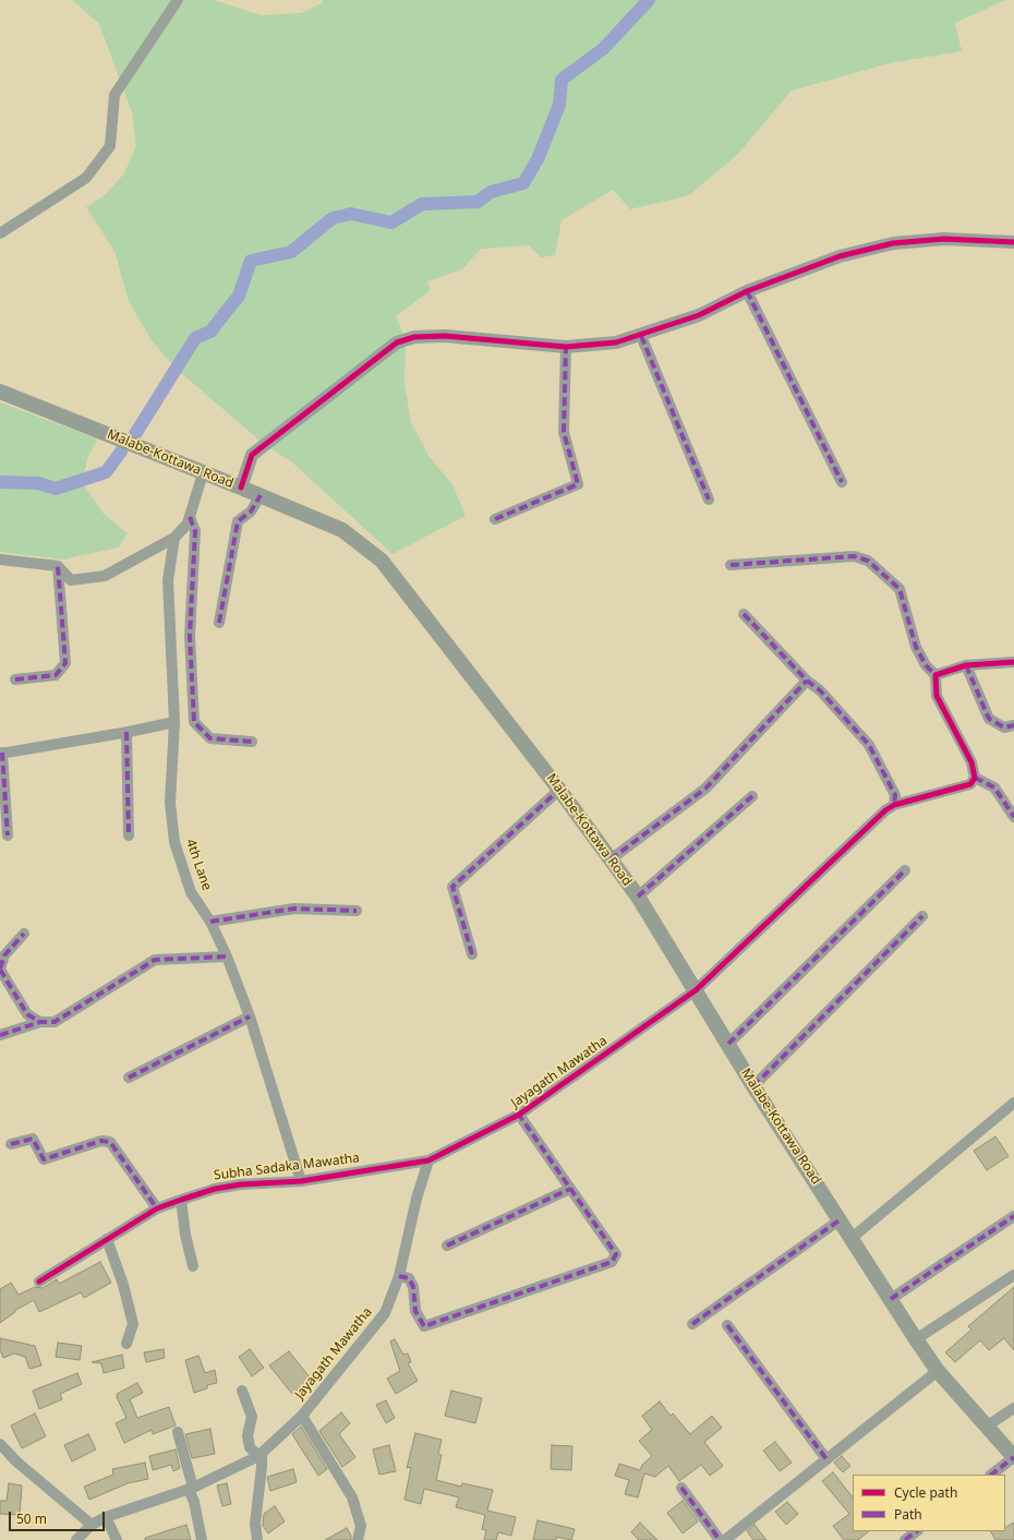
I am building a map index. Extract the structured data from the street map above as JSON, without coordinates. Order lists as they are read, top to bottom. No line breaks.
{"streets":{"main road":["Malabe-Kottawa Road"],"street":["4th Lane","Jayagath Mawatha","Subha Sadaka Mawatha"]},"crossings":[["Malabe-Kottawa Road","Jayagath Mawatha"],["4th Lane","Subha Sadaka Mawatha"],["Jayagath Mawatha","Subha Sadaka Mawatha"]],"legend":["Cycle path","Path"],"scale_bar":"50 m"}
